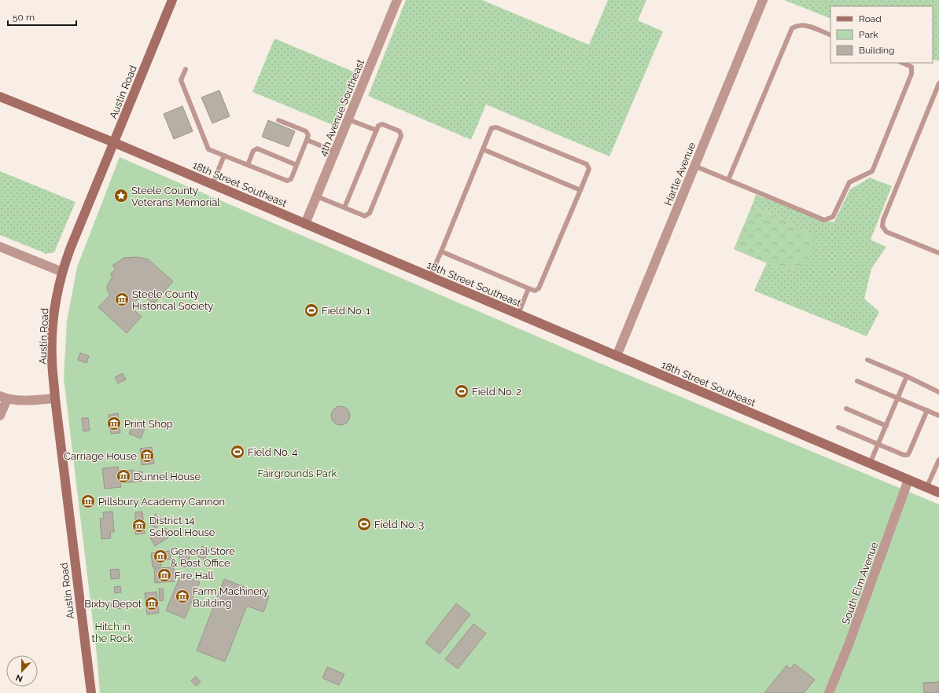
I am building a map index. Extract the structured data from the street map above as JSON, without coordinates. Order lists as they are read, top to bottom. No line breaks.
{"streets":{"street":["Austin Road","4th Avenue Southeast","Hartle Avenue","18th Street Southeast","South Elm Avenue"]},"crossings":[["Austin Road","18th Street Southeast"],["4th Avenue Southeast","18th Street Southeast"],["Hartle Avenue","18th Street Southeast"],["18th Street Southeast","South Elm Avenue"]],"parks":["Fairgrounds Park","Hitch in the Rock"],"places":{"place":["Steele County Veterans Memorial"],"museum":["Steele County Historical Society","Print Shop","Carriage House","Dunnel House","Pillsbury Academy Cannon","District 14 School House","General Store & Post Office","Fire Hall","Farm Machinery Building","Bixby Depot"],"sports":["Field No. 1","Field No. 2","Field No. 4","Field No. 3"]},"legend":["Road","Park","Building"],"scale_bar":"50 m","north":"bottom"}
